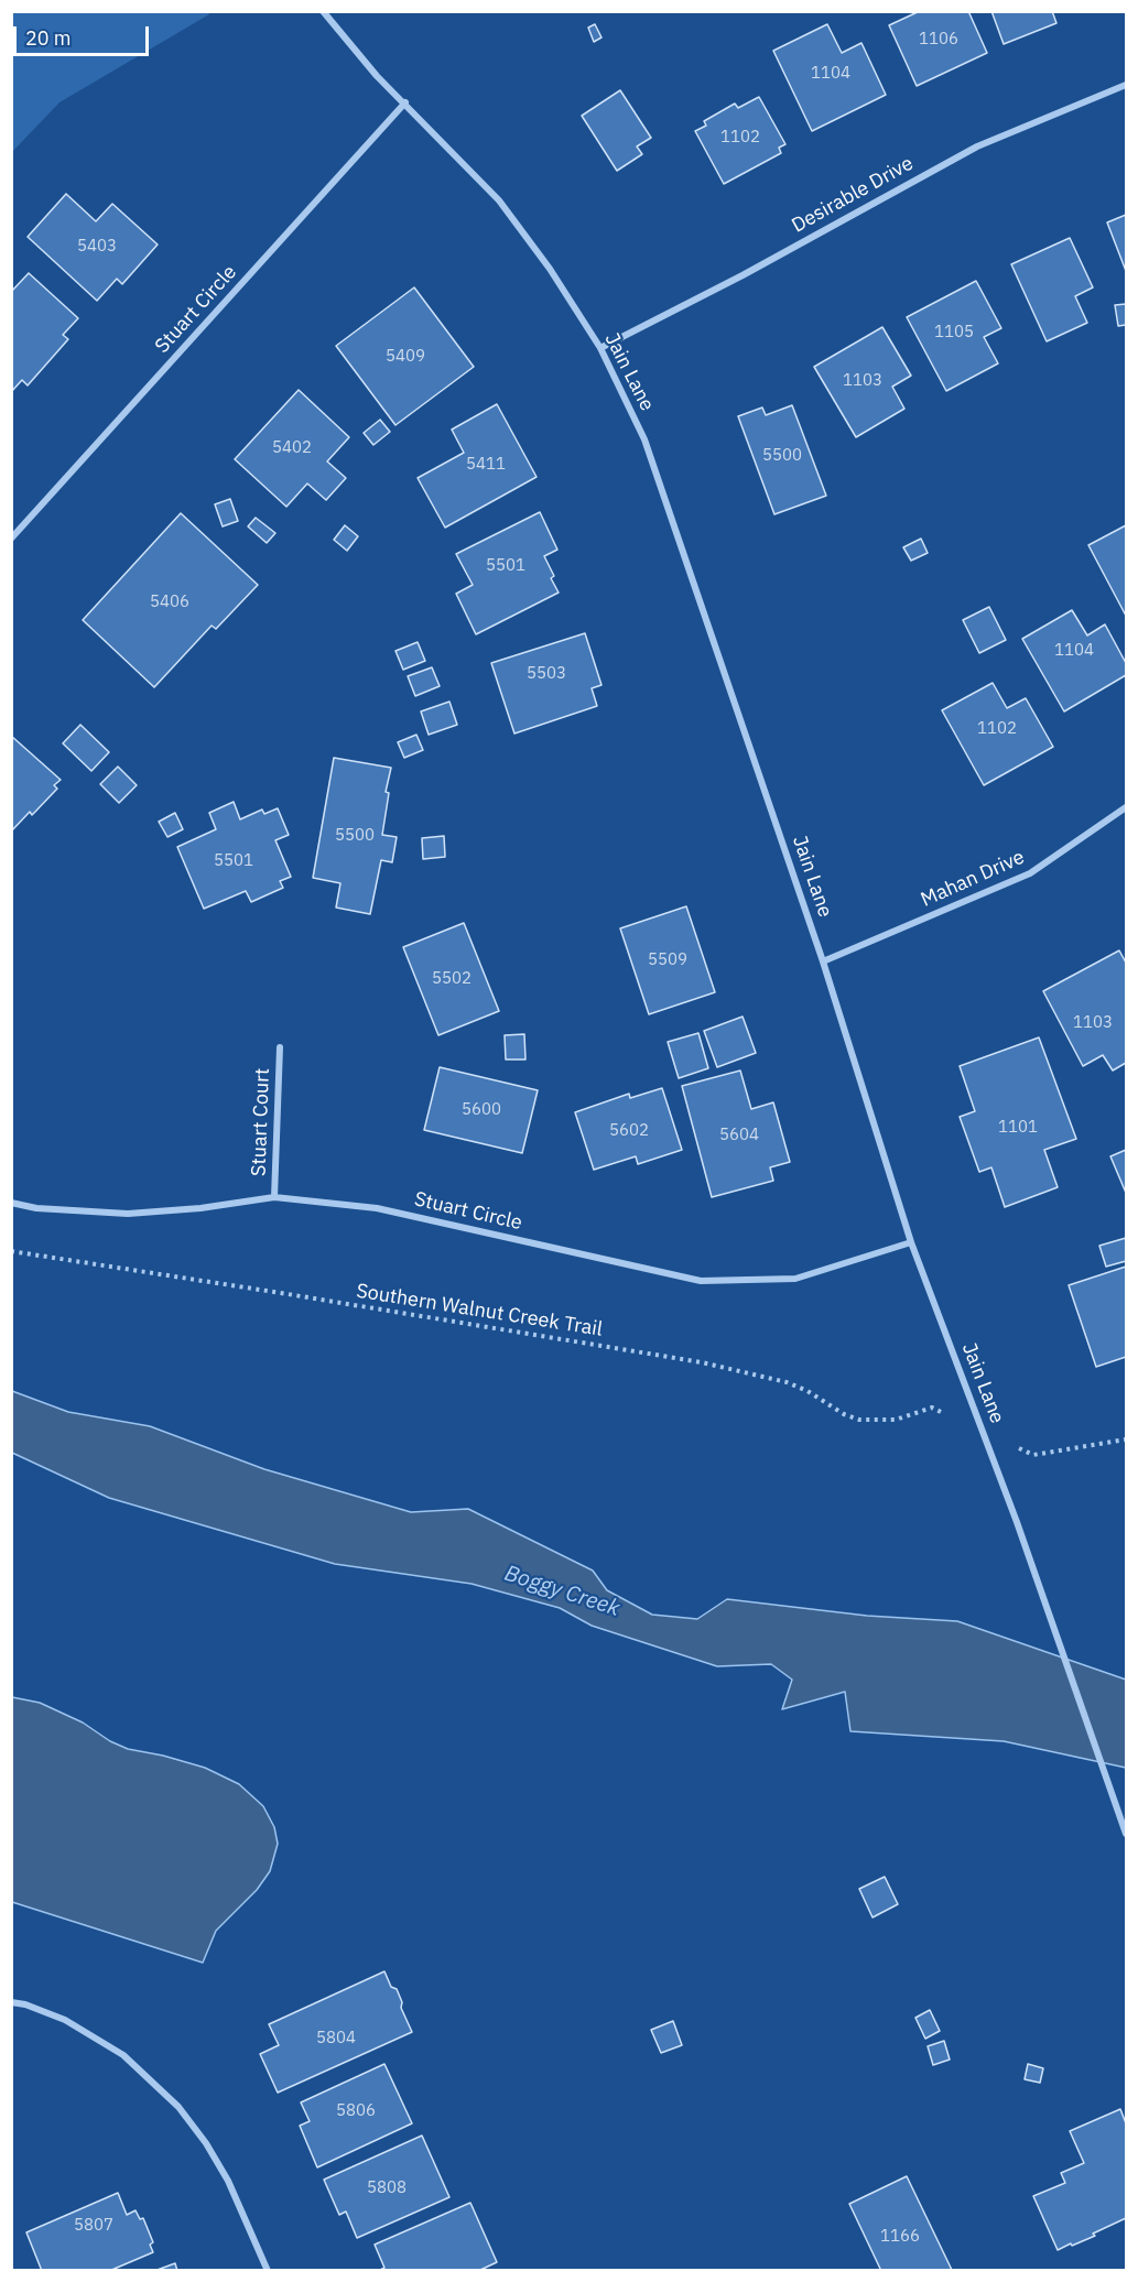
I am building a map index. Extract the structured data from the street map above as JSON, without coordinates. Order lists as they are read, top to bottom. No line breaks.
{"streets":{"street":["Desirable Drive","Stuart Circle","Jain Lane","Mahan Drive","Stuart Court"],"path":["Southern Walnut Creek Trail"]},"crossings":[["Desirable Drive","Jain Lane"],["Stuart Circle","Jain Lane"],["Stuart Circle","Stuart Court"],["Jain Lane","Mahan Drive"]],"water":["Boggy Creek"],"house_numbers":["1106","1104","1102","5403","1105","5409","1103","5402","5500","5411","5501","5406","1104","5503","1102","5500","5501","5509","5502","1103","5600","1101","5602","5604","5804","5806","5808","5807","1166"],"scale_bar":"20 m"}
